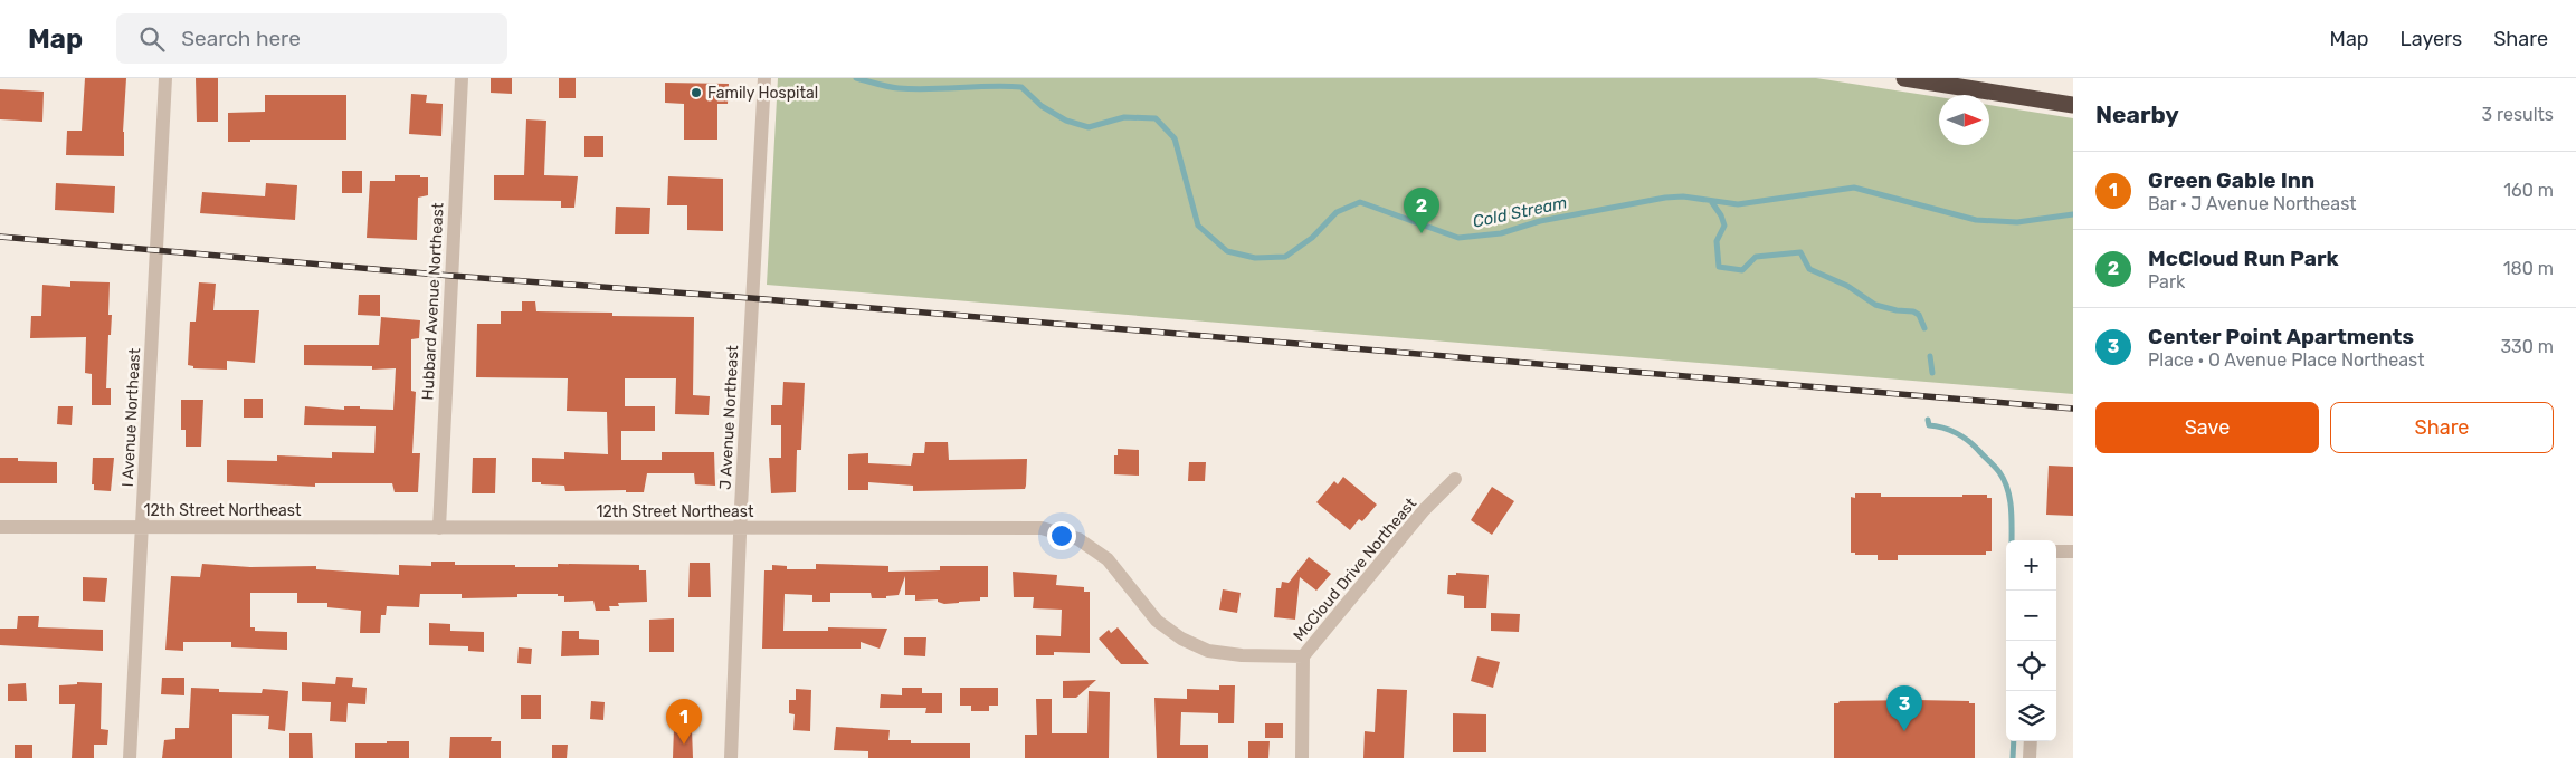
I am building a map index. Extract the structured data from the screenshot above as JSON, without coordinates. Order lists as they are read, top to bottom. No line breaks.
{"streets":{"street":["Hubbard Avenue Northeast","I Avenue Northeast","J Avenue Northeast","12th Street Northeast","McCloud Drive Northeast"]},"crossings":[["Hubbard Avenue Northeast","12th Street Northeast"],["I Avenue Northeast","12th Street Northeast"],["J Avenue Northeast","12th Street Northeast"],["12th Street Northeast","McCloud Drive Northeast"]],"water":["Cold Stream"],"places":["Family Hospital"],"north":"right","page":{"header":"Map","search":"Search here","nav":["Map","Layers","Share"],"heading":["Nearby","3 results"],"list":[{"mark":"1","name":"Green Gable Inn","note":"Bar · J Avenue Northeast","value":"160 m"},{"mark":"2","name":"McCloud Run Park","note":"Park","value":"180 m"},{"mark":"3","name":"Center Point Apartments","note":"Place · O Avenue Place Northeast","value":"330 m"}],"pins":["2","3","1"],"buttons":["Save","Share"],"map_buttons":["+","−"]}}
